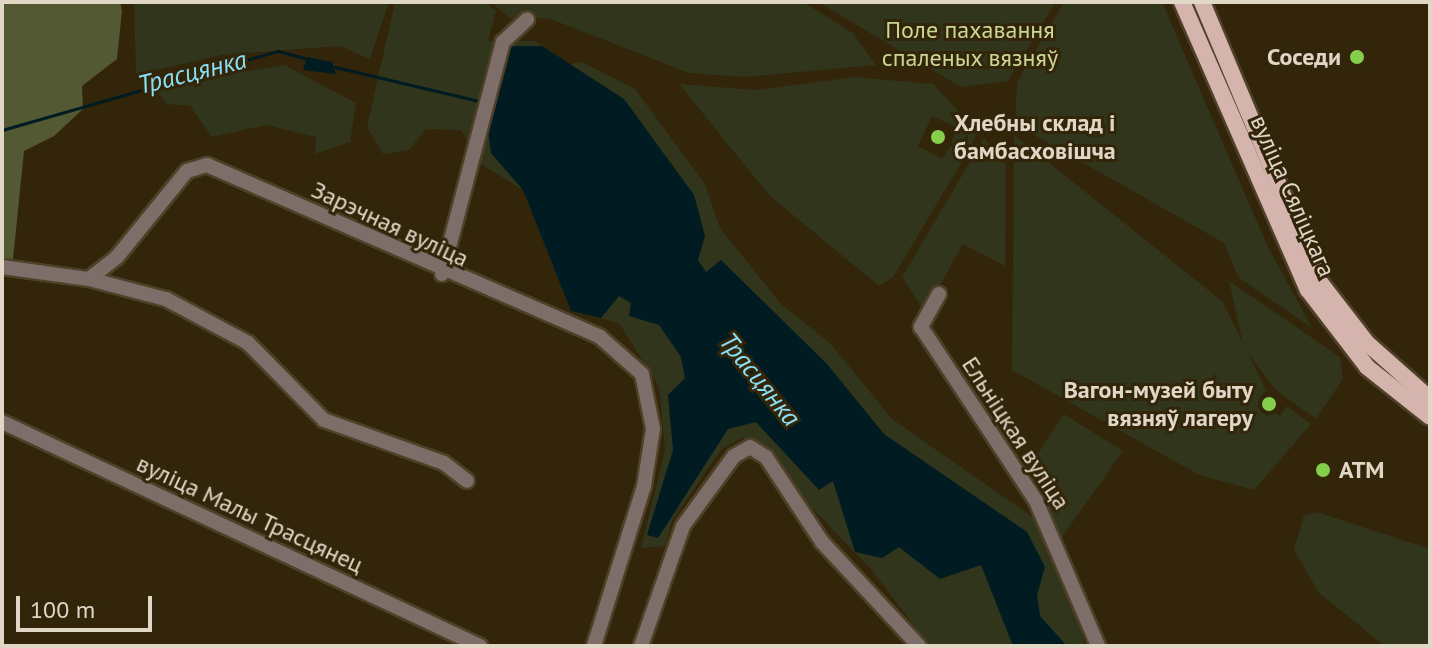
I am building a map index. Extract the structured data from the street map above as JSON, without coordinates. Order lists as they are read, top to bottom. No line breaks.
{"streets":{"main road":["вуліца Сяліцкага"],"street":["Зарэчная вуліца","Ельніцкая вуліца","вуліца Малы Трасцянец"]},"water":["Трасцянка"],"parks":["Поле пахавання спаленых вязняў"],"places":["Соседи","Хлебны склад і бамбасховішча","Вагон-музей быту вязняў лагеру","АТМ"],"scale_bar":"100 m"}
